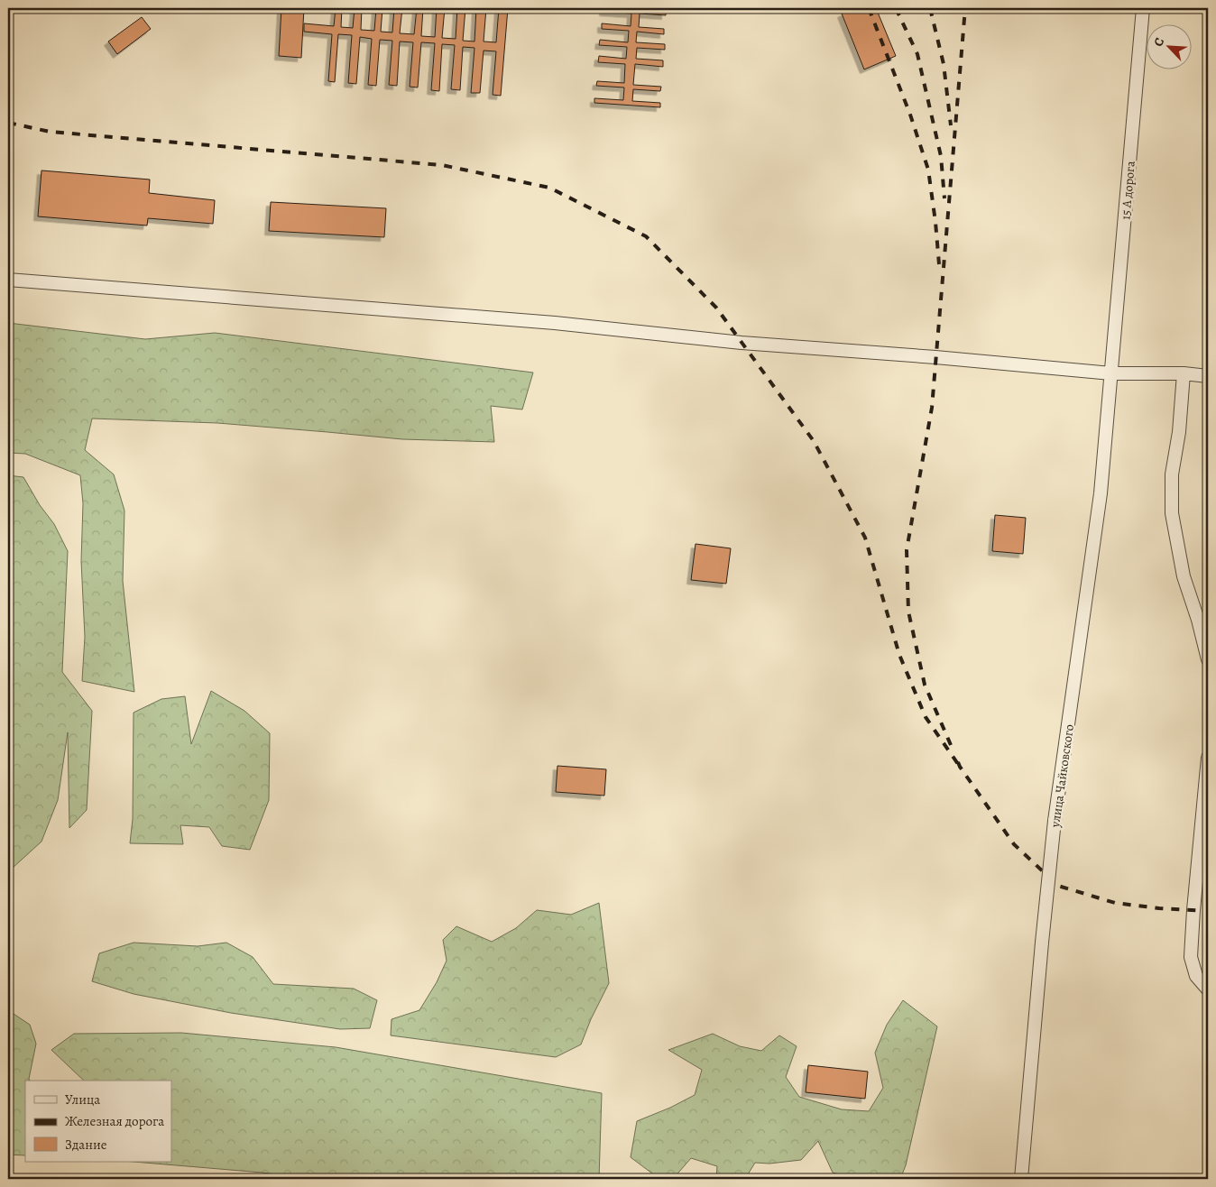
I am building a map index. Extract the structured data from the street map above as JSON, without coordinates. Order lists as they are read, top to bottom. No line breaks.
{"streets":{"street":["15 А дорога","улица Чайковского"]},"crossings":[["15 А дорога","улица Чайковского"]],"legend":["Улица","Железная дорога","Здание"],"north":"top left"}
